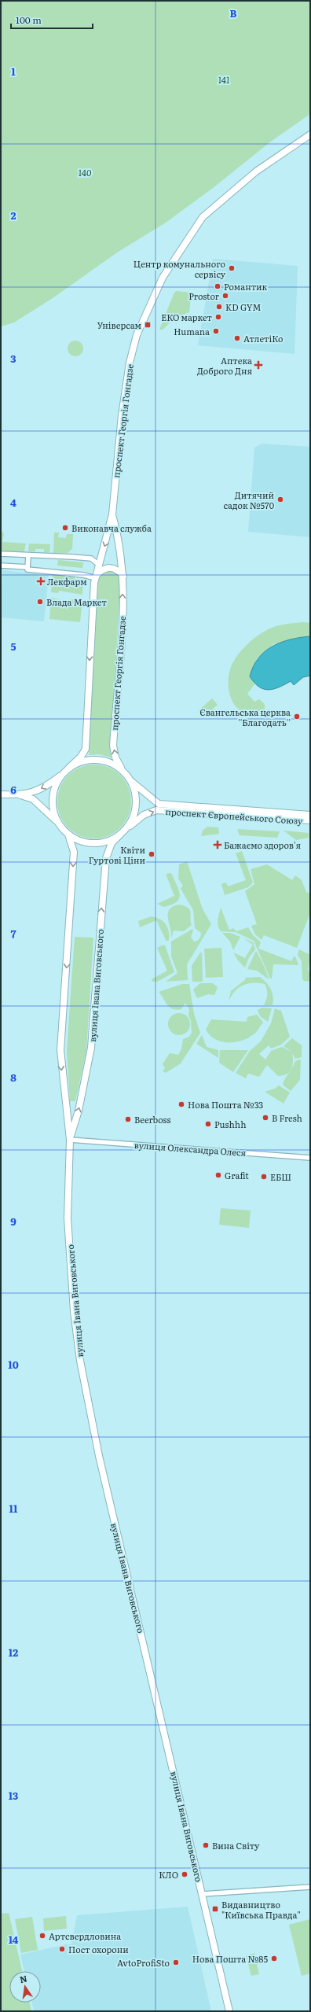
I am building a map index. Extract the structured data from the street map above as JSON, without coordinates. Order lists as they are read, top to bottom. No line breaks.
{"streets":{"main road":["проспект Георгія Гонгадзе","проспект Європейського Союзу","вулиця Івана Виговського"],"street":["вулиця Олександра Олеся"]},"crossings":[["проспект Георгія Гонгадзе","проспект Європейського Союзу"],["проспект Георгія Гонгадзе","вулиця Івана Виговського"],["проспект Європейського Союзу","вулиця Івана Виговського"],["вулиця Івана Виговського","вулиця Олександра Олеся"]],"parks":["141","140"],"places":{"other":["Центр комунального сервісу","Романтик","Prostor","KD GYM","ЕКО маркет","Humana","АтлетіКо","Дитячий садок №570","Виконавча служба","Влада Маркет","Євангельська церква ''Благодать''","Квіти Гуртові Ціни","Нова Пошта №33","B Fresh","Beerboss","Pushhh","Grafit","ЕБШ","Вина Світу","КЛО","Артсвердловина","Пост охорони","Нова Пошта №85","AvtoProfiSto"],"transit":["Універсам","Видавництво \"Київська Правда\""],"health":["Аптека Доброго Дня","Лекфарм","Бажаємо здоров'я"]},"scale_bar":"100 m","north":"top","grid":{"columns":["B"],"rows":["1","2","3","4","5","6","7","8","9","10","11","12","13","14"]}}
